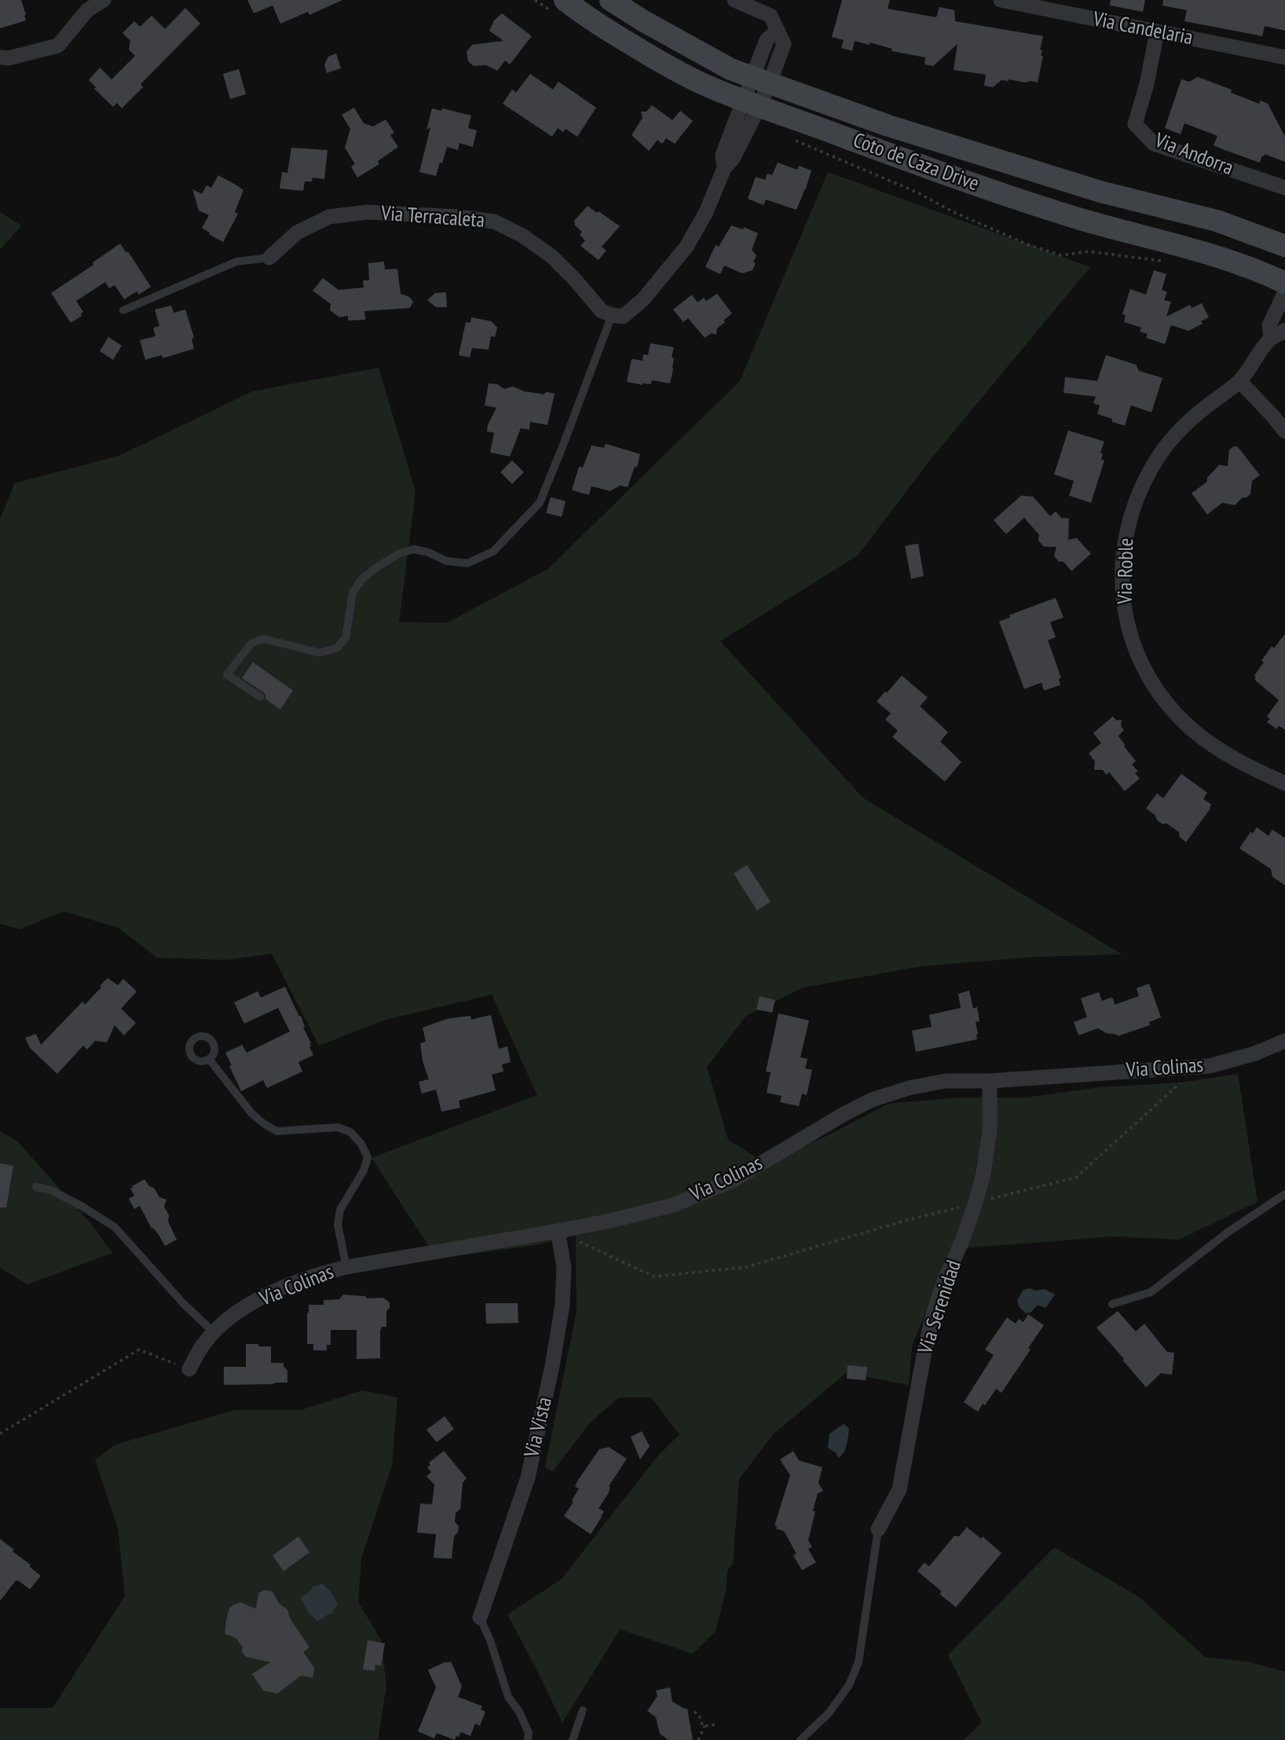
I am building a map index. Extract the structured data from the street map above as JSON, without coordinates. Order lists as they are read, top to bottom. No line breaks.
{"streets":{"main road":["Coto de Caza Drive"],"street":["Via Candelaria","Via Andorra","Via Terracaleta","Via Roble","Via Colinas","Via Serenidad","Via Vista"]},"crossings":[["Via Candelaria","Via Andorra"],["Via Colinas","Via Serenidad"],["Via Colinas","Via Vista"]]}
